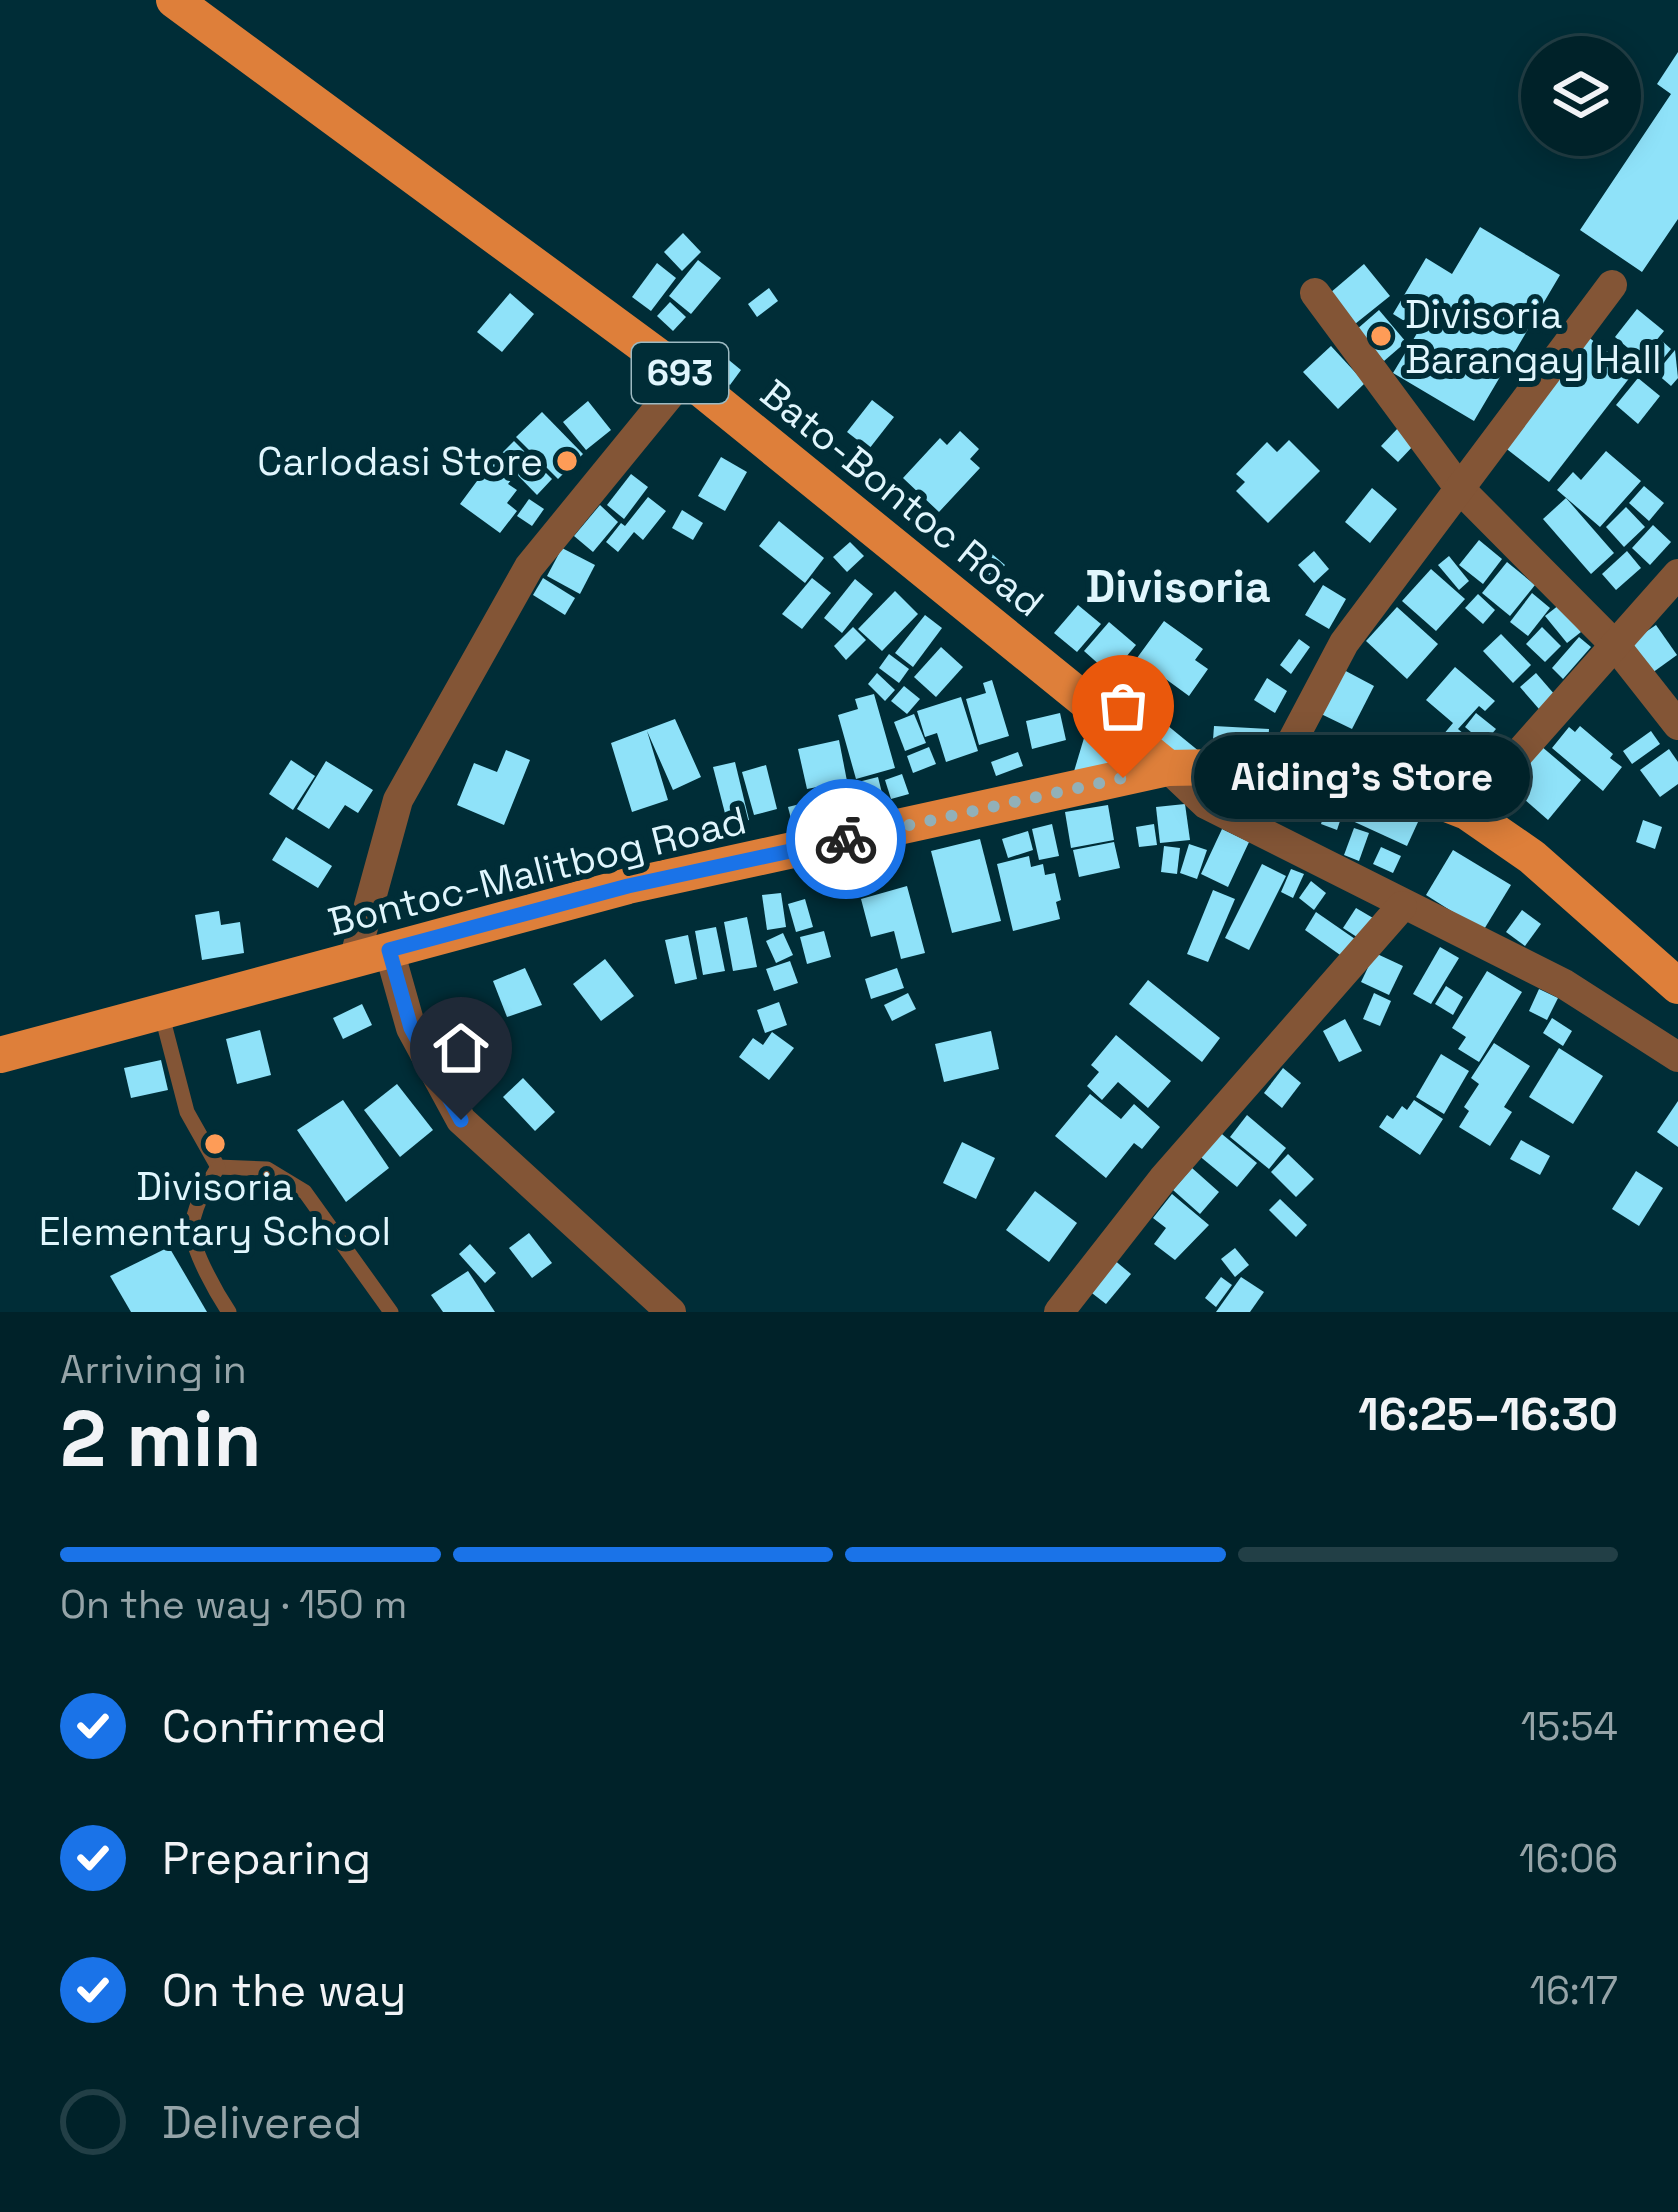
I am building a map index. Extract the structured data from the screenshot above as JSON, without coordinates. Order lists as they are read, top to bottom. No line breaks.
{"streets":{"main road":["693","Bato-Bontoc Road","Bontoc-Malitbog Road"]},"crossings":[["Bato-Bontoc Road","Bontoc-Malitbog Road"]],"districts":["Divisoria"],"places":["Divisoria Barangay Hall","Carlodasi Store","Aiding's Store","Divisoria Elementary School"],"page":{"bubble":"Aiding's Store","heading":["2 min","Arriving in","16:25–16:30"],"bar":"On the way · 150 m","list":[["Confirmed","15:54"],["Preparing","16:06"],["On the way","16:17"],"Delivered"]}}
